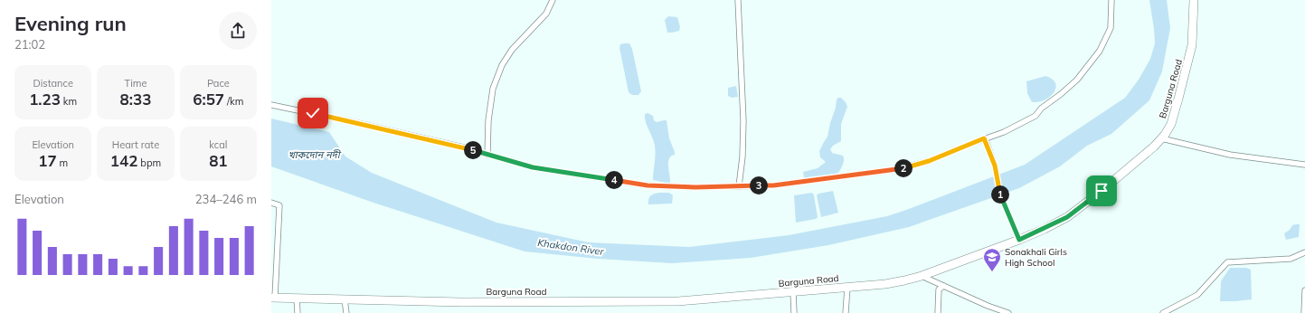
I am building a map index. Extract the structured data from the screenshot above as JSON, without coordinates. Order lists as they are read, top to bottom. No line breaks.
{"streets":{"main road":["Barguna Road"]},"water":["খাকদোন নদী","Khakdon River"],"places":{"school or university":["Sonakhali Girls High School"]},"page":{"heading":["Evening run","21:02"],"stats":[["Distance","1.23 km"],["Time","8:33"],["Pace","6:57 /km"],["Elevation","17 m"],["Heart rate","142 bpm"],["kcal","81"]],"pins":["5","2","4","3","1"],"chart":["Elevation","234–246 m"]}}
